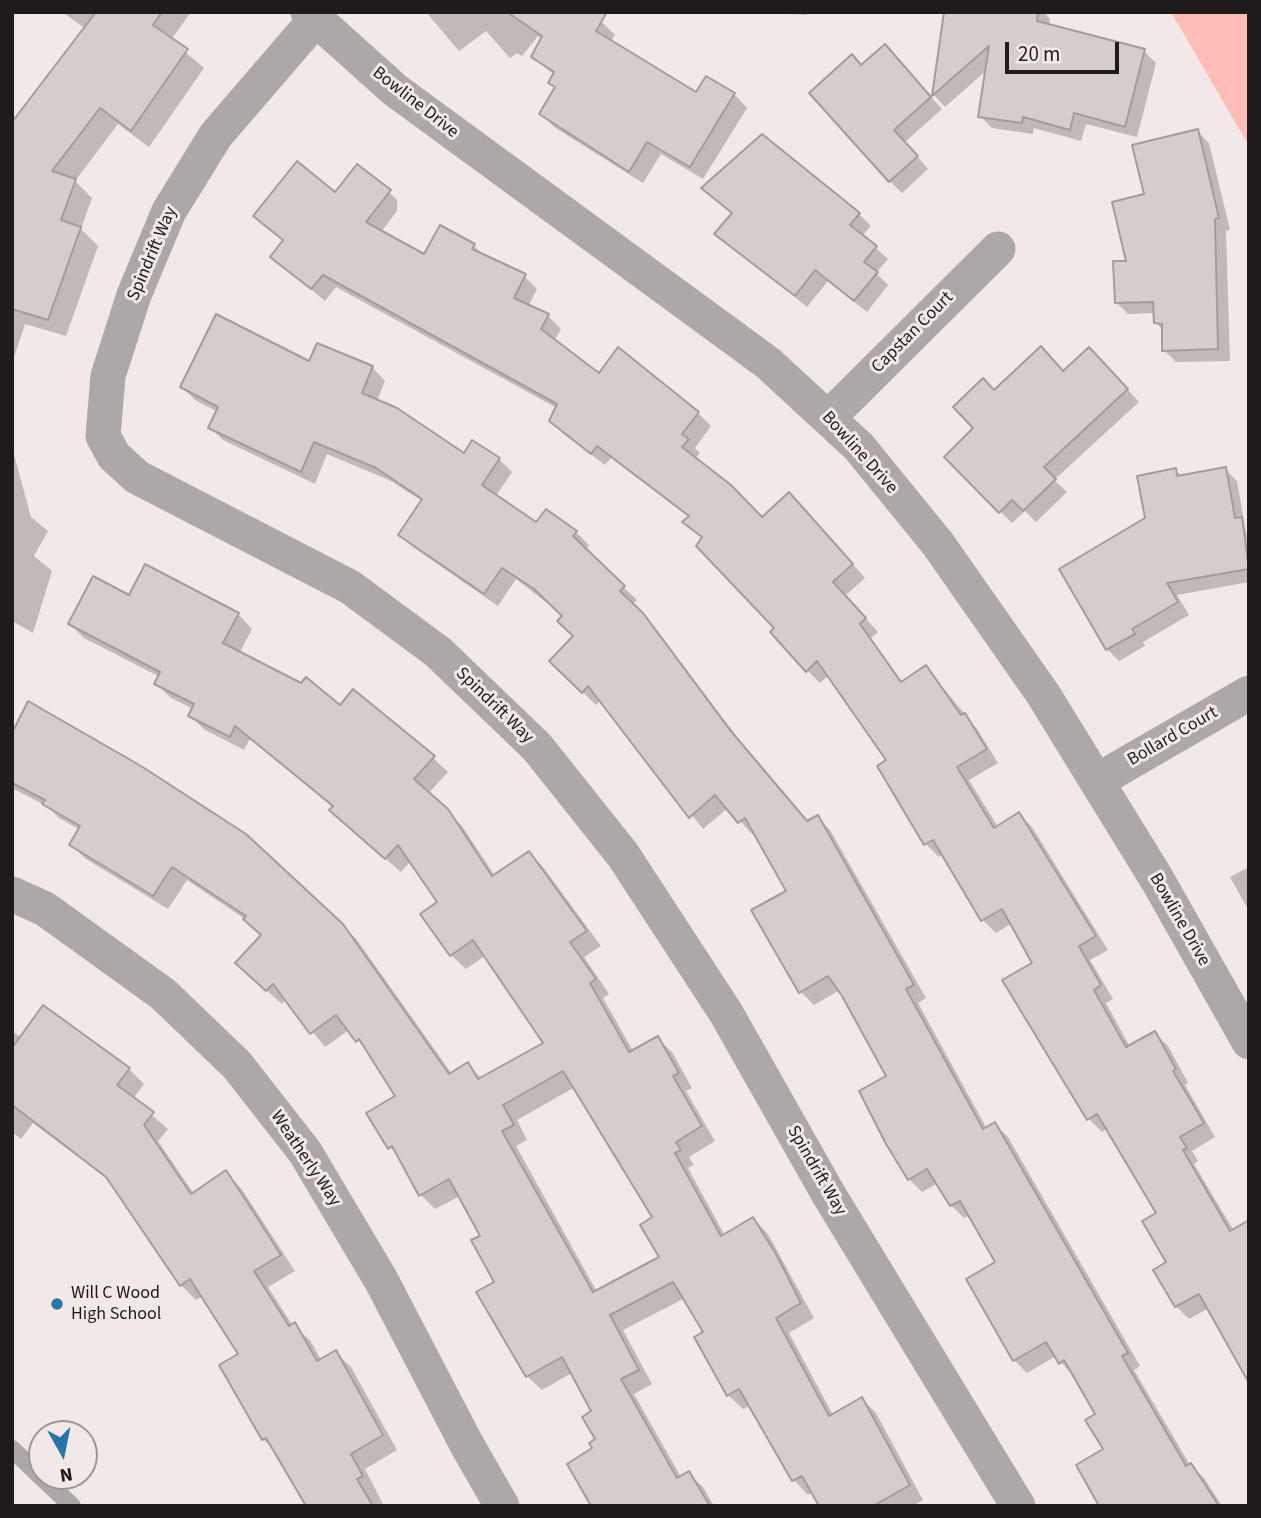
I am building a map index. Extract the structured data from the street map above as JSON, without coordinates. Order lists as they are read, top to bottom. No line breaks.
{"streets":{"street":["Bowline Drive","Spindrift Way","Capstan Court","Bollard Court","Weatherly Way"]},"crossings":[["Bowline Drive","Spindrift Way"],["Bowline Drive","Capstan Court"],["Bowline Drive","Bollard Court"]],"places":["Will C Wood High School"],"scale_bar":"20 m","north":"bottom"}
